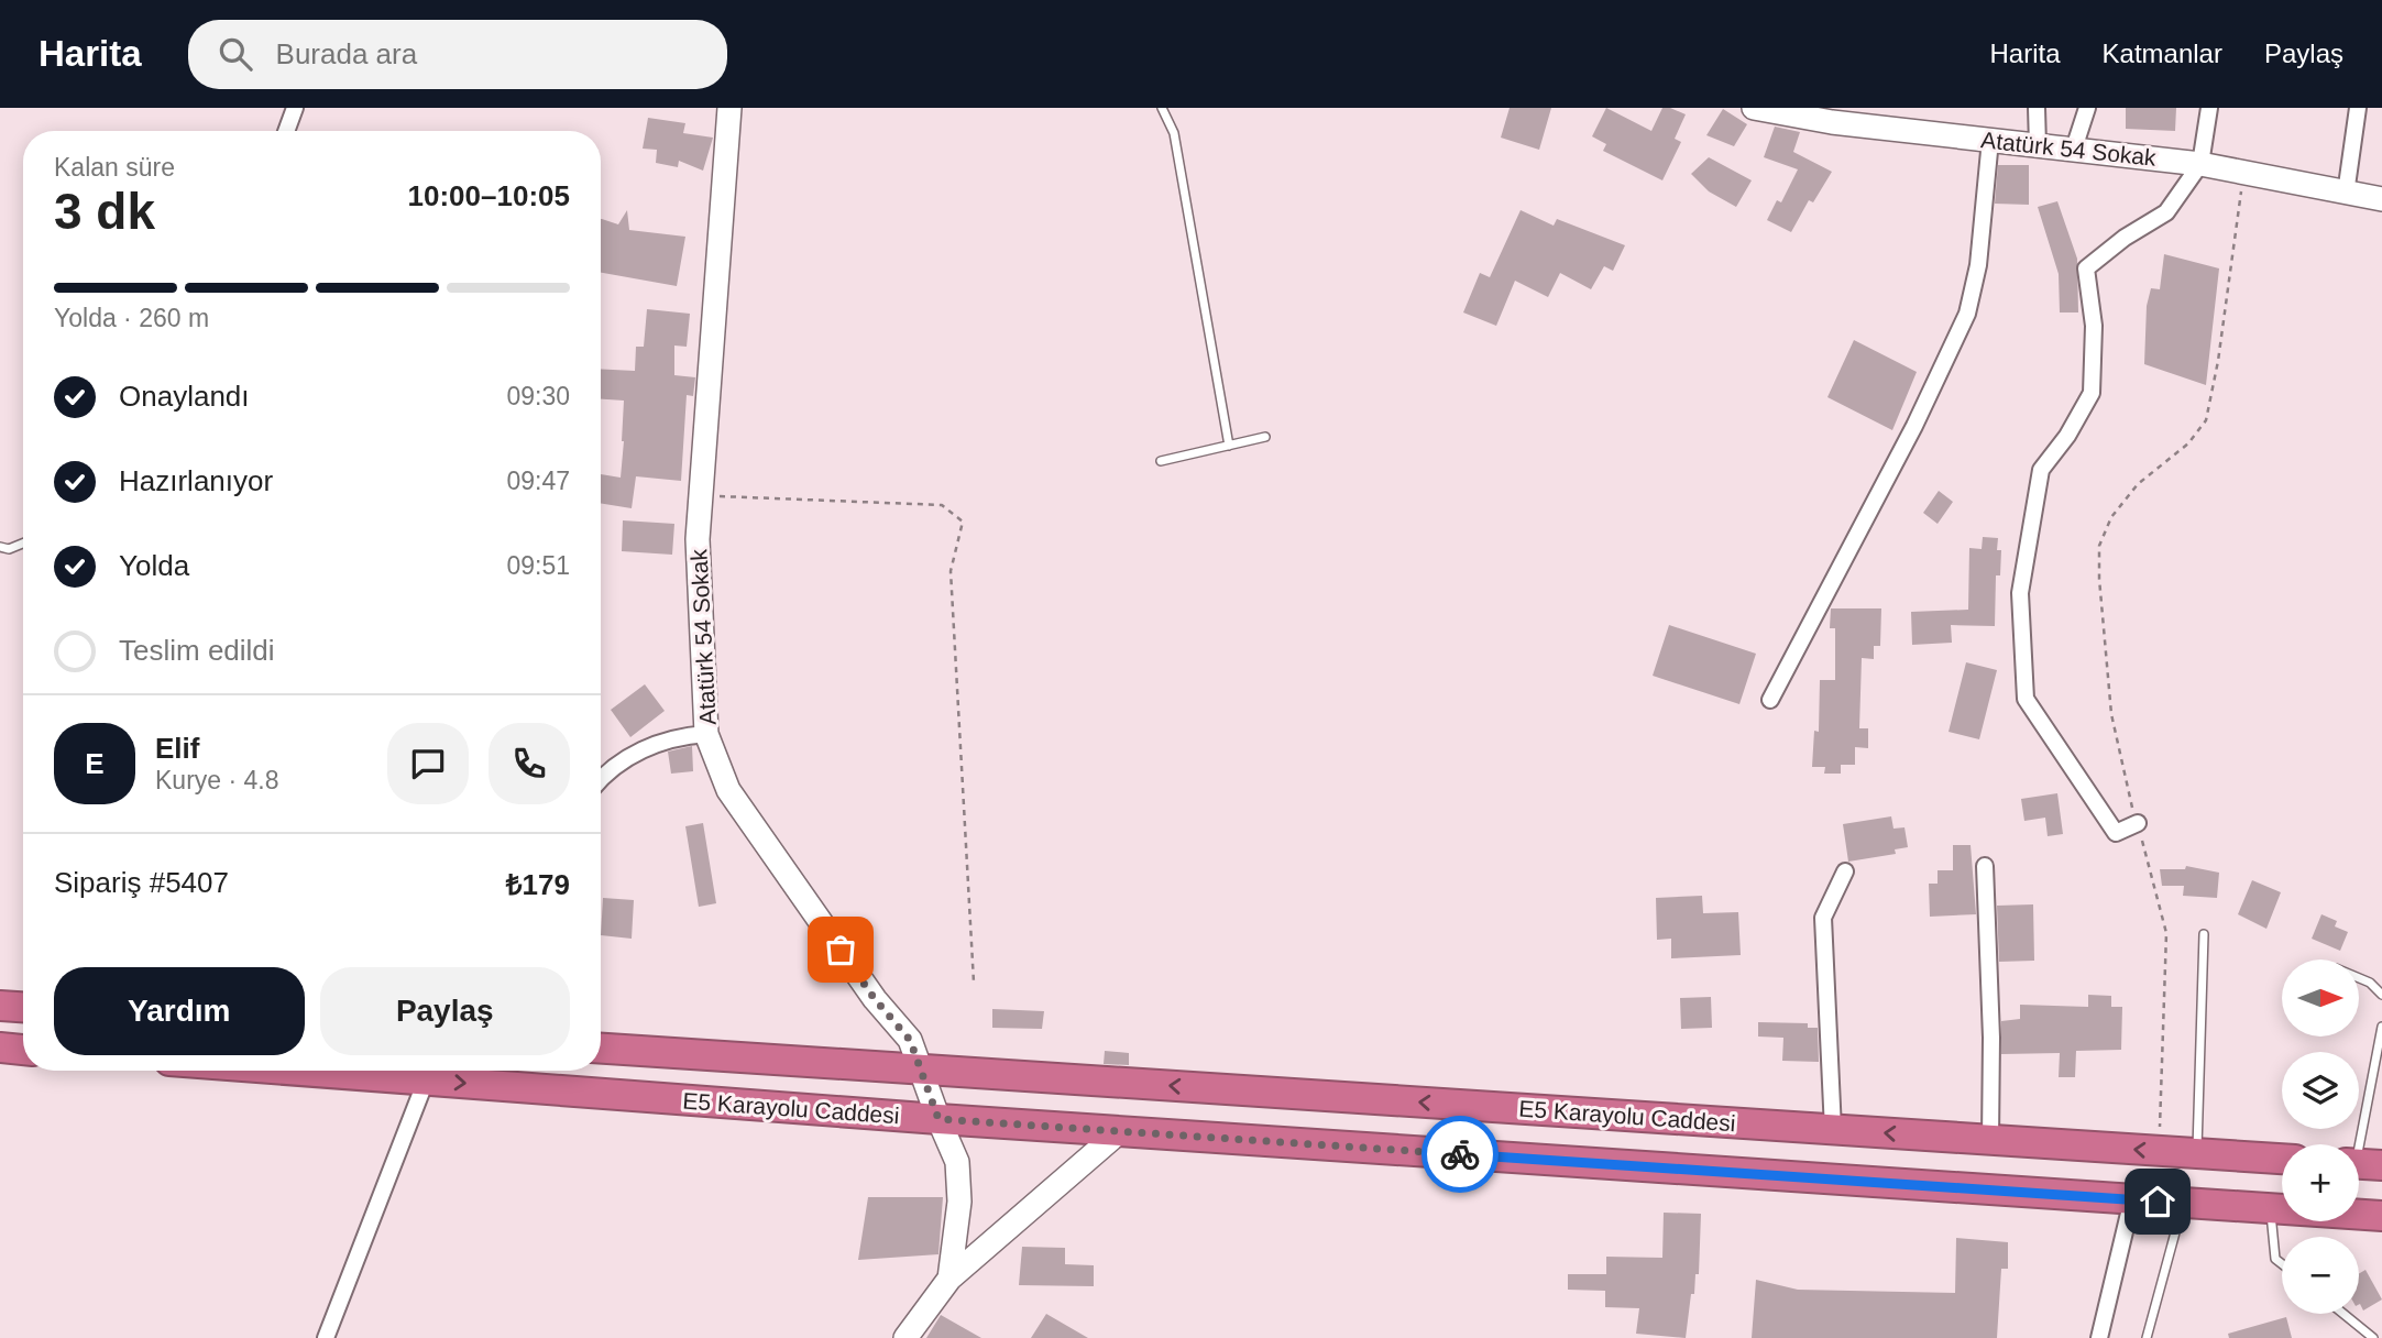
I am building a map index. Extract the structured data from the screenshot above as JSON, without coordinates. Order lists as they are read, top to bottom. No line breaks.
{"streets":{"highway":["E5 Karayolu Caddesi"],"street":["Atatürk 54 Sokak"]},"crossings":[["Atatürk 54 Sokak","E5 Karayolu Caddesi"]],"north":"right","page":{"header":"Harita","search":"Burada ara","nav":["Harita","Katmanlar","Paylaş"],"heading":["3 dk","Kalan süre","10:00–10:05"],"panel":["Elif","Kurye · 4.8","Sipariş #5407","₺179"],"bar":"Yolda · 260 m","list":[["Onaylandı","09:30"],["Hazırlanıyor","09:47"],["Yolda","09:51"],"Teslim edildi"],"round":"E","buttons":["Yardım","Paylaş"],"map_buttons":["+","−"]}}
